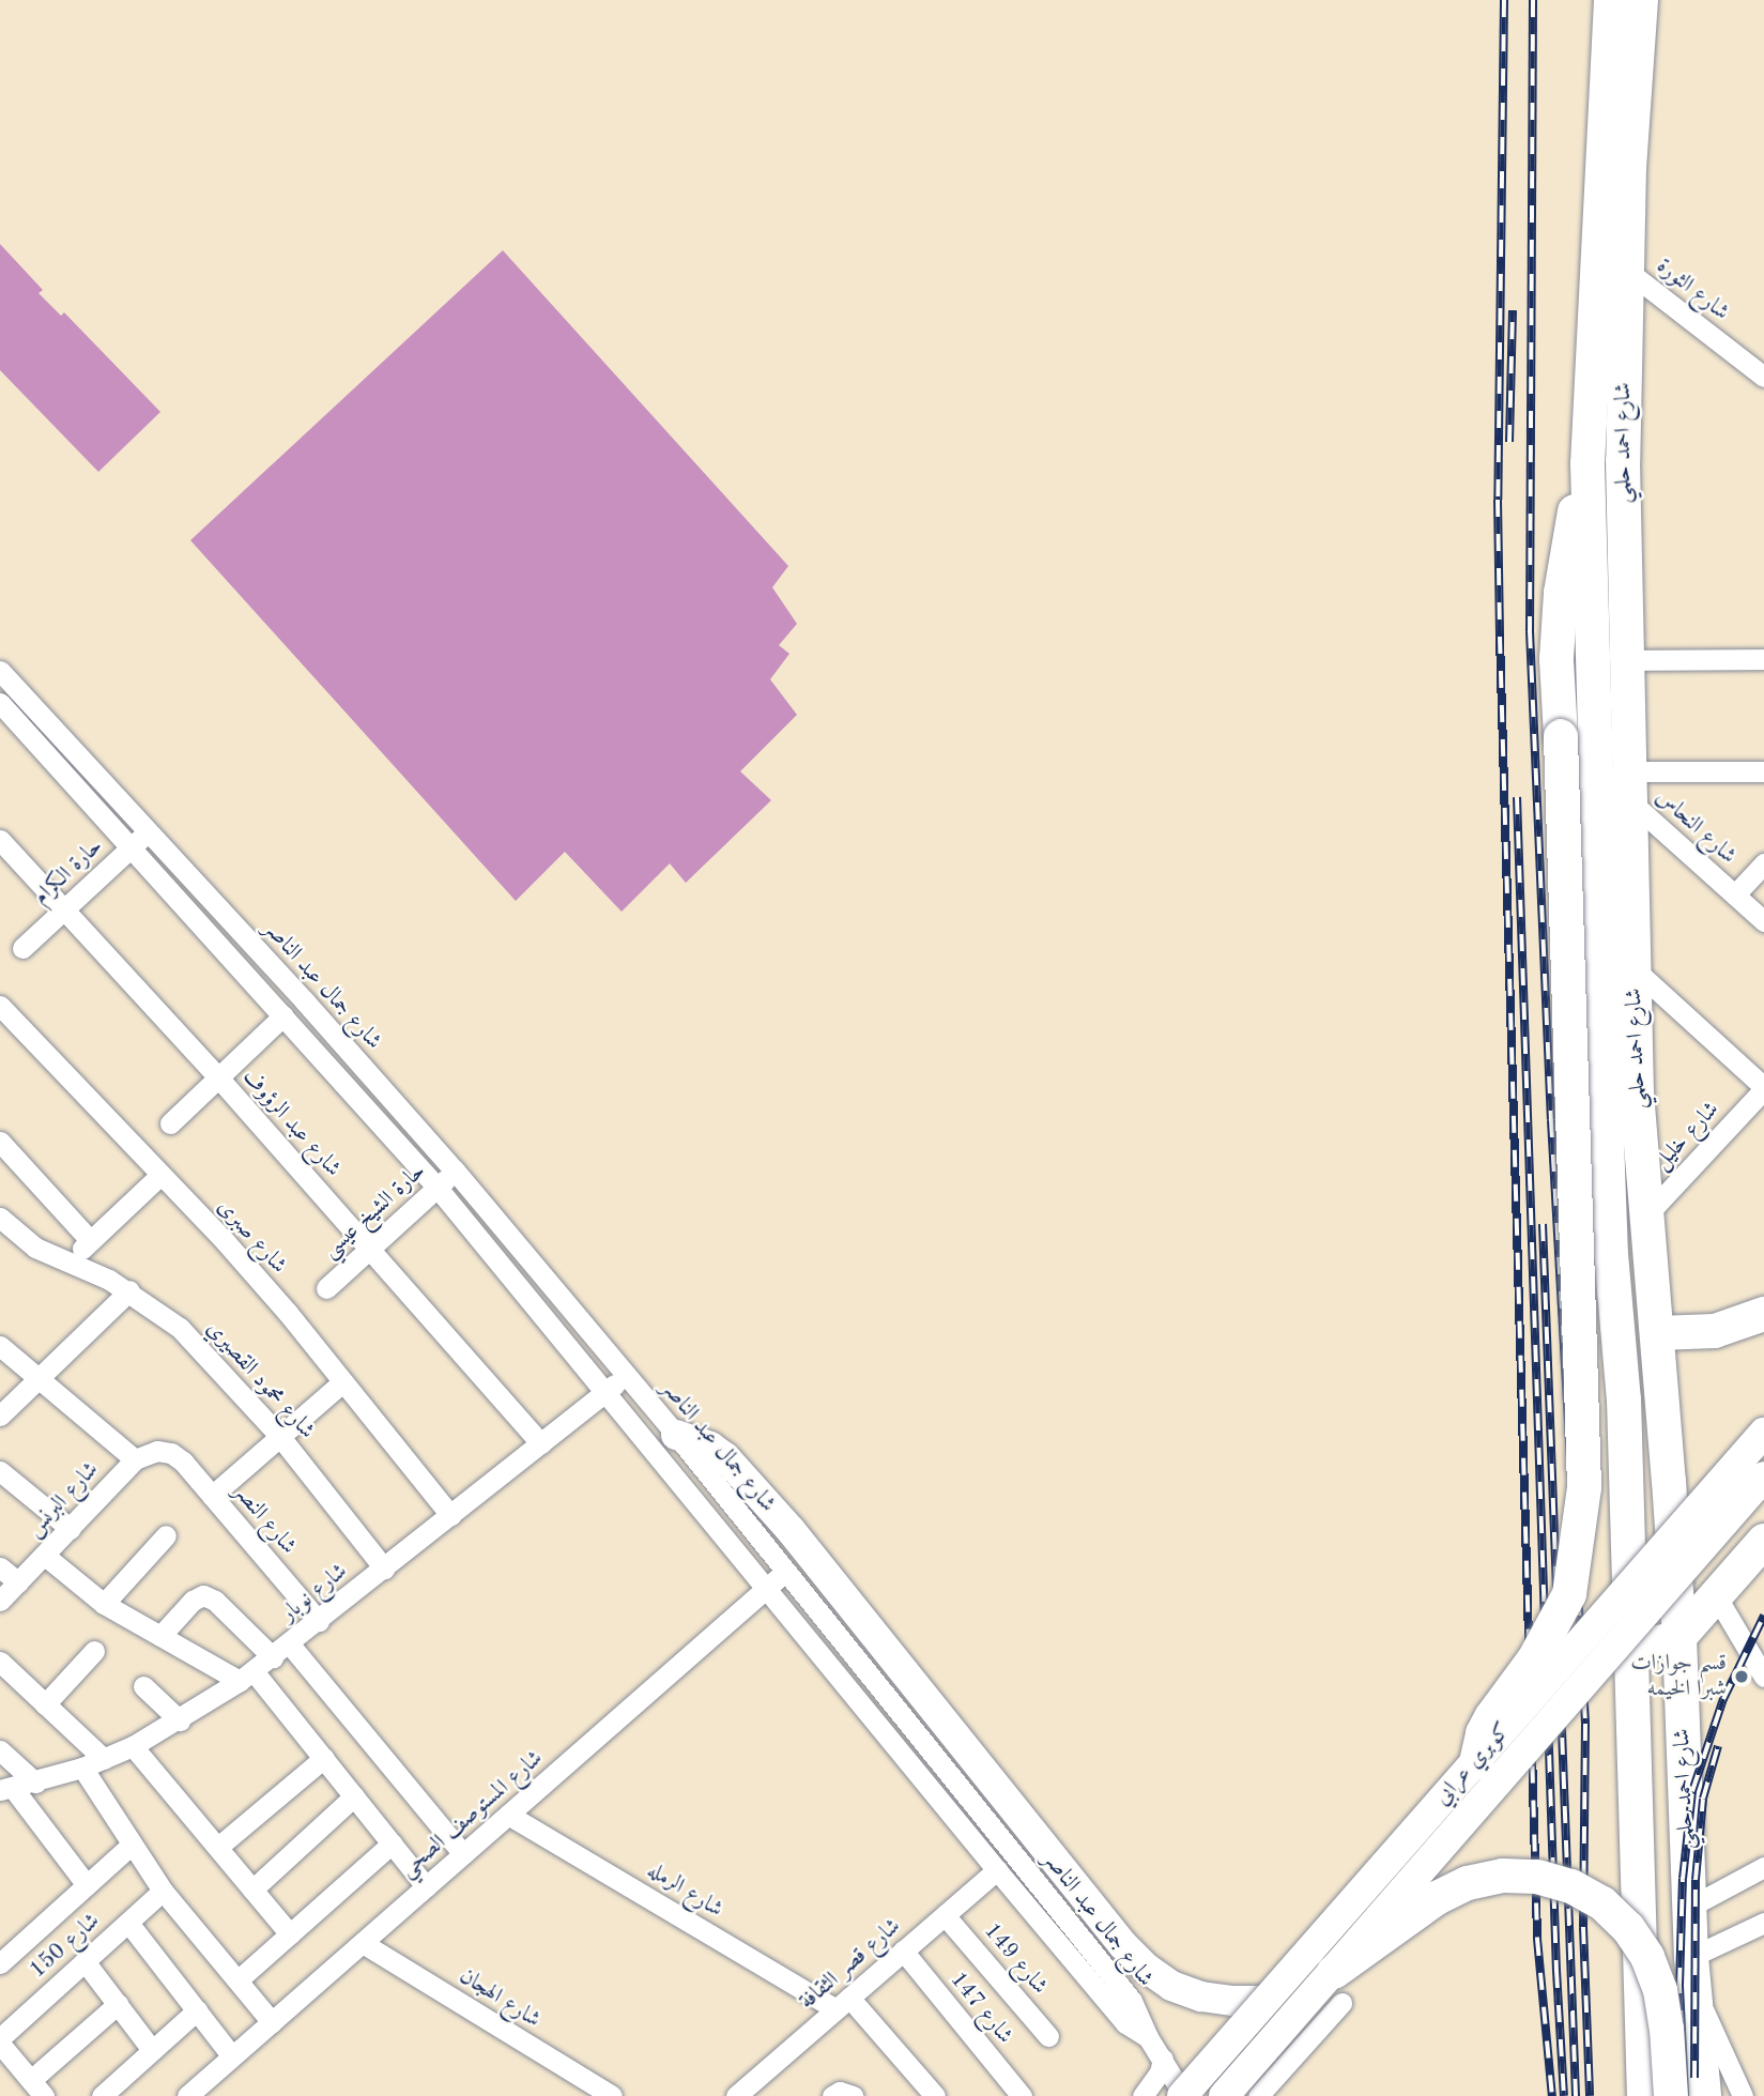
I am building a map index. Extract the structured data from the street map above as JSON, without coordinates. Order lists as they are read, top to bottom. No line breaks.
{"streets":{"main road":["شارع احمد حلمي","كوبري عرابي"],"street":["شارع الثورة","شارع النحاس","حارة الكرام","شارع جمال عبد الناصر","شارع عبد الرؤوف","شارع خليل","حارة الشيخ عيسي","شارع صبرى","شارع محمود القصيري","شارع البرنس","شارع النصر","شارع نوبار","شارع المستوصف الصحي","شارع الرمله","شارع 150","شارع 149","شارع قصر الثقافة","شارع الهجان","شارع 147"]},"crossings":[["شارع الثورة","شارع احمد حلمي"],["شارع احمد حلمي","شارع النحاس"],["شارع احمد حلمي","شارع خليل"],["حارة الكرام","شارع جمال عبد الناصر"],["حارة الكرام","شارع عبد الرؤوف"],["شارع جمال عبد الناصر","حارة الشيخ عيسي"],["شارع جمال عبد الناصر","شارع نوبار"],["شارع جمال عبد الناصر","شارع المستوصف الصحي"],["شارع جمال عبد الناصر","شارع قصر الثقافة"],["شارع عبد الرؤوف","حارة الشيخ عيسي"],["شارع عبد الرؤوف","شارع نوبار"],["شارع صبرى","شارع نوبار"],["شارع محمود القصيري","شارع نوبار"],["شارع البرنس","شارع النصر"],["شارع النصر","شارع نوبار"],["شارع المستوصف الصحي","شارع الرمله"],["شارع المستوصف الصحي","شارع الهجان"],["شارع الرمله","شارع قصر الثقافة"],["شارع 149","شارع قصر الثقافة"],["شارع قصر الثقافة","شارع 147"]],"places":["قسم جوازات شبرا الخيمه"]}
